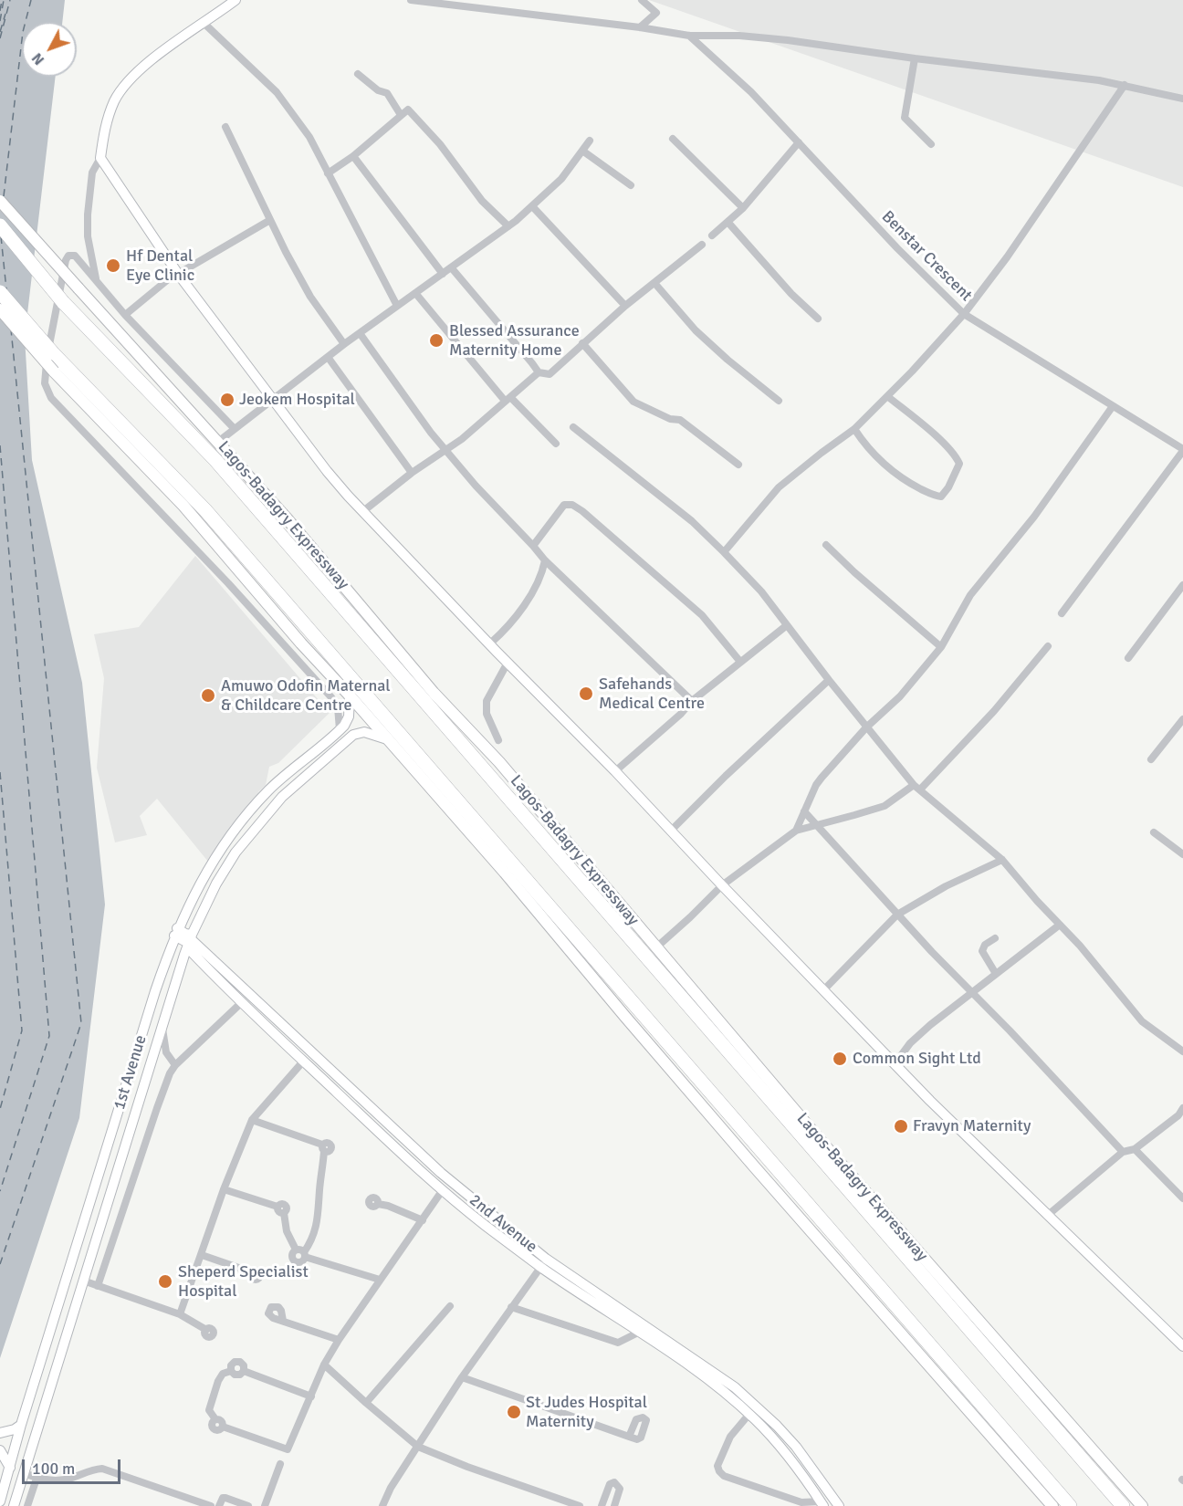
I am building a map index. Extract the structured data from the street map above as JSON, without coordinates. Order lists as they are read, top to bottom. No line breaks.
{"streets":{"highway":["Lagos-Badagry Expressway"],"main road":["1st Avenue","2nd Avenue"],"street":["Benstar Crescent"]},"crossings":[["1st Avenue","2nd Avenue"]],"places":["Hf Dental Eye Clinic","Blessed Assurance Maternity Home","Jeokem Hospital","Safehands Medical Centre","Amuwo Odofin Maternal & Childcare Centre","Common Sight Ltd","Fravyn Maternity","Sheperd Specialist Hospital","St Judes Hospital Maternity"],"scale_bar":"100 m","north":"bottom left"}
